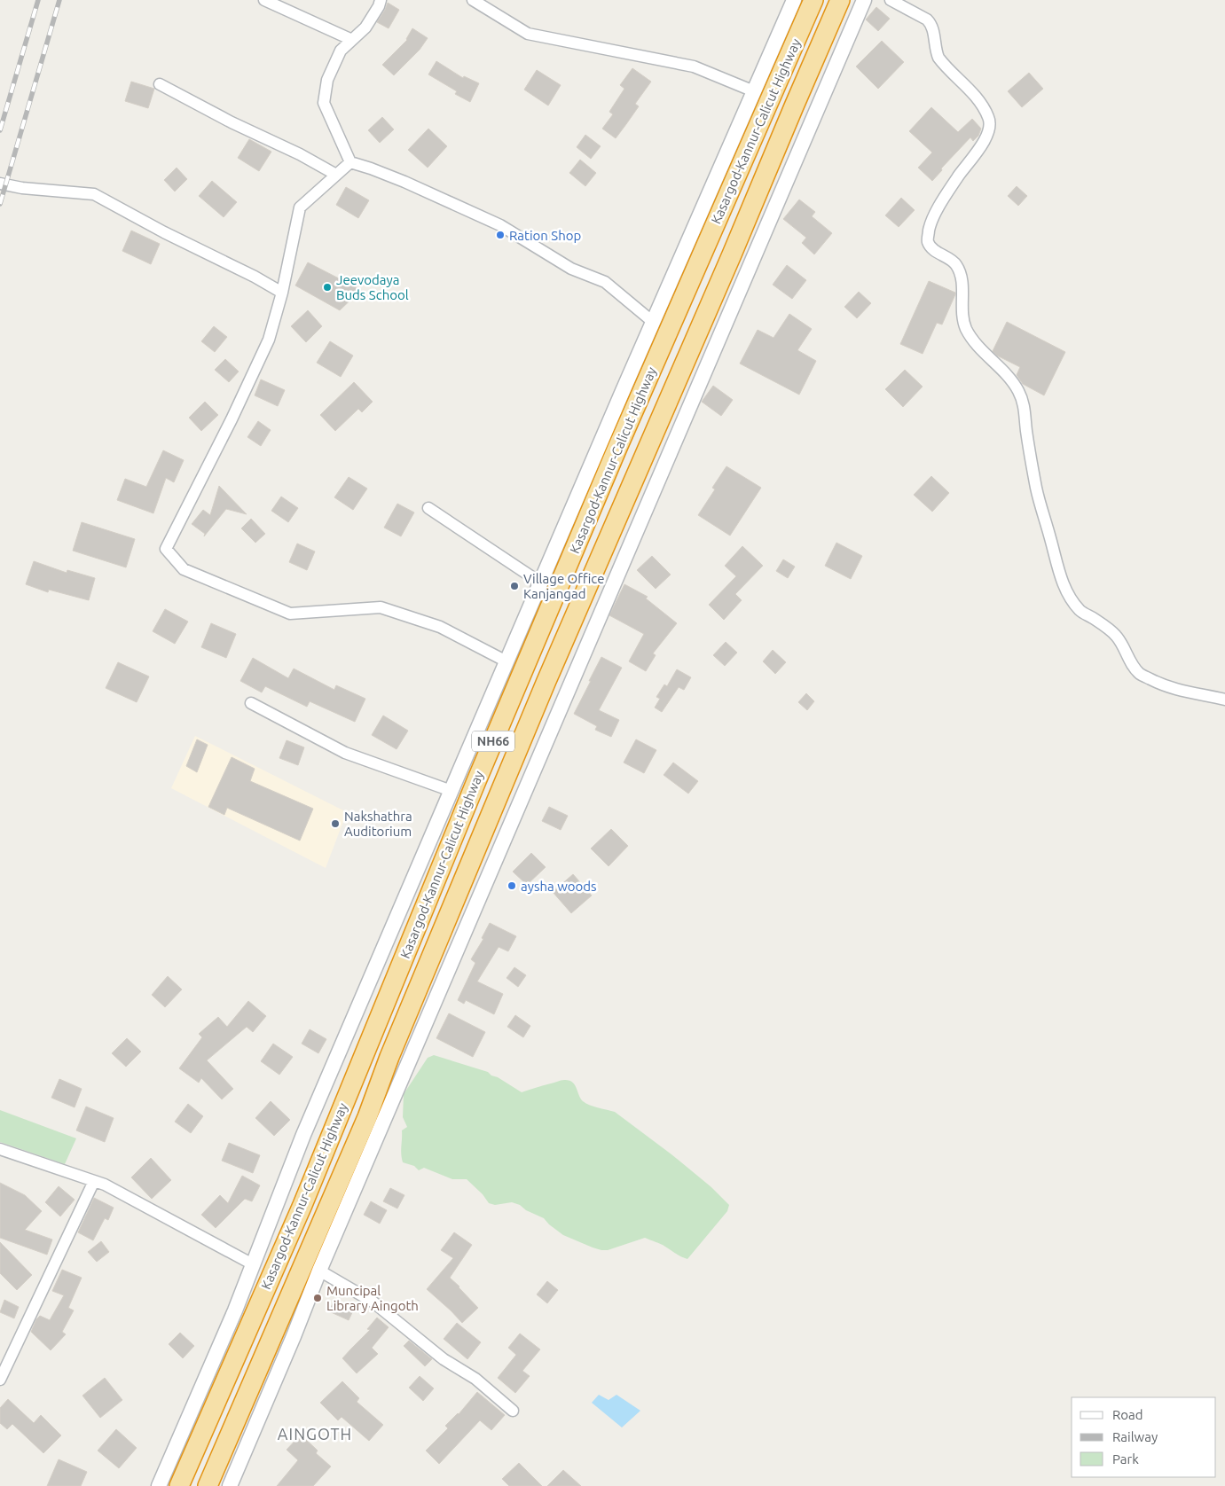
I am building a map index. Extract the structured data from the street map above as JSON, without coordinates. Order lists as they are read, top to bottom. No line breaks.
{"streets":{"highway":["Kasargod-Kannur-Calicut Highway","NH66"]},"districts":["AINGOTH"],"places":["Ration Shop","Jeevodaya Buds School","Village Office Kanjangad","Nakshathra Auditorium","aysha woods","Muncipal Library Aingoth"],"legend":["Road","Railway","Park"]}
